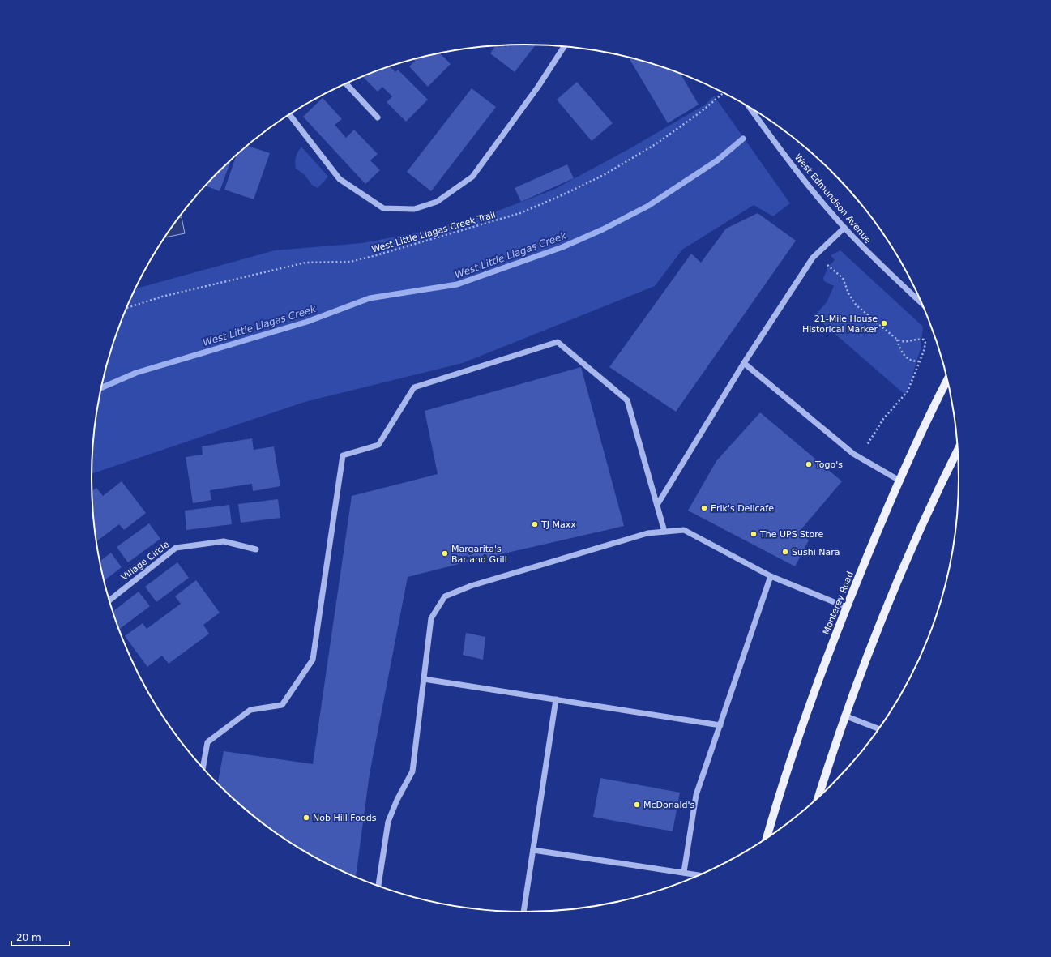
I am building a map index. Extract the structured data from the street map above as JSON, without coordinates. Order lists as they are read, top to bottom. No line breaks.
{"streets":{"main road":["Monterey Road"],"street":["West Edmundson Avenue","Village Circle"],"path":["West Little Llagas Creek Trail"]},"water":["West Little Llagas Creek"],"places":["21-Mile House Historical Marker","Togo's","Erik's Delicafe","TJ Maxx","The UPS Store","Sushi Nara","Margarita's Bar and Grill","McDonald's","Nob Hill Foods"],"scale_bar":"20 m"}
